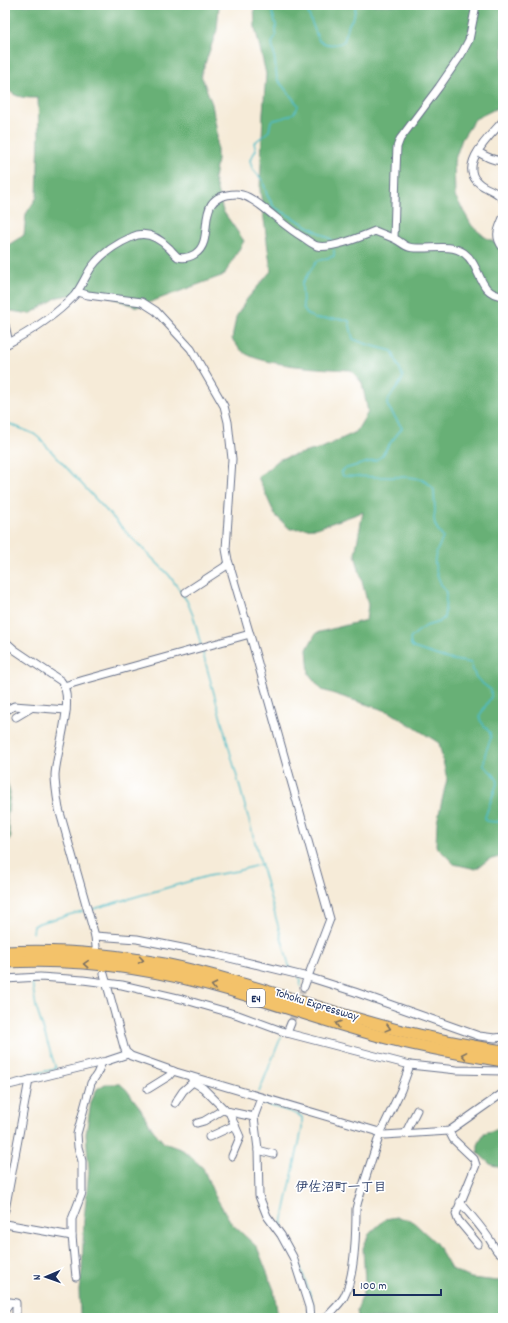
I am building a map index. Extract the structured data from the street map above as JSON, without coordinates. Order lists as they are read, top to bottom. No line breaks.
{"streets":{"highway":["E4","Tohoku Expressway"]},"districts":["伊佐沼町一丁目"],"scale_bar":"100 m","north":"left"}
